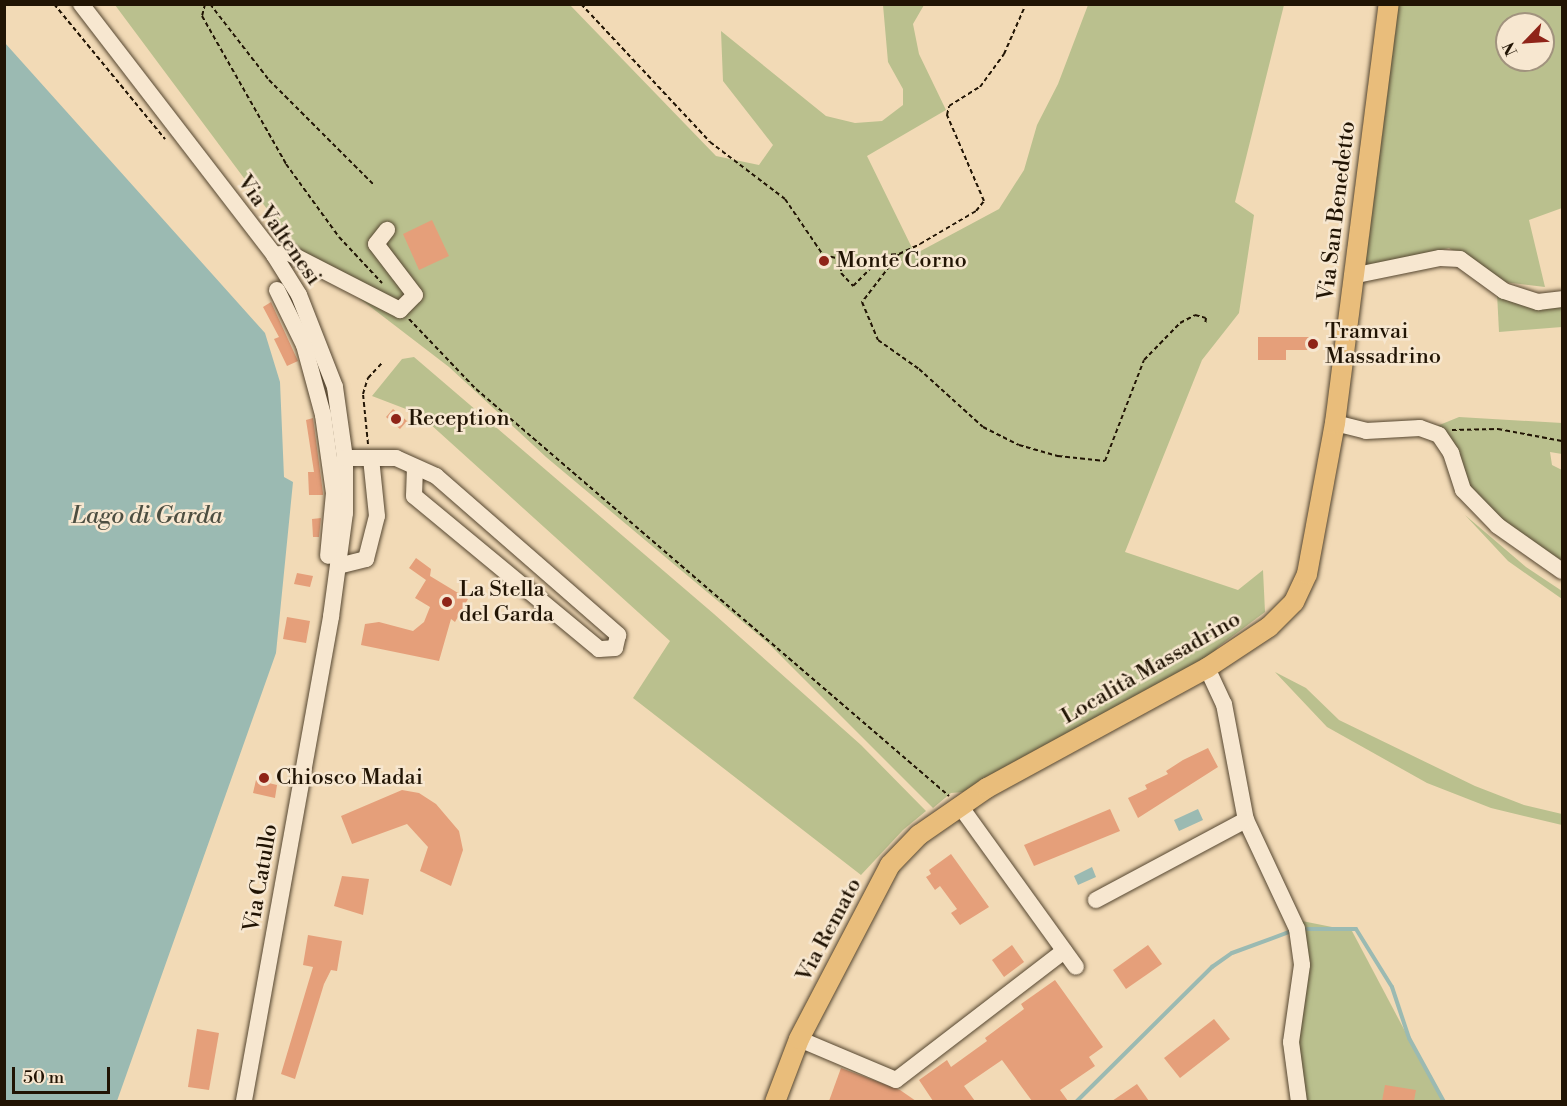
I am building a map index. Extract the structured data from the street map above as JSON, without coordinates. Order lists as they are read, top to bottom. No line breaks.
{"streets":{"main road":["Via San Benedetto","Località Massadrino","Via Remato"],"street":["Via Valtenesi","Via Catullo"]},"crossings":[["Via San Benedetto","Località Massadrino"],["Via Valtenesi","Via Catullo"],["Località Massadrino","Via Remato"]],"water":["Lago di Garda"],"places":["Monte Corno","Tramvai Massadrino","Reception","La Stella del Garda","Chiosco Madai"],"scale_bar":"50 m","north":"bottom left"}
